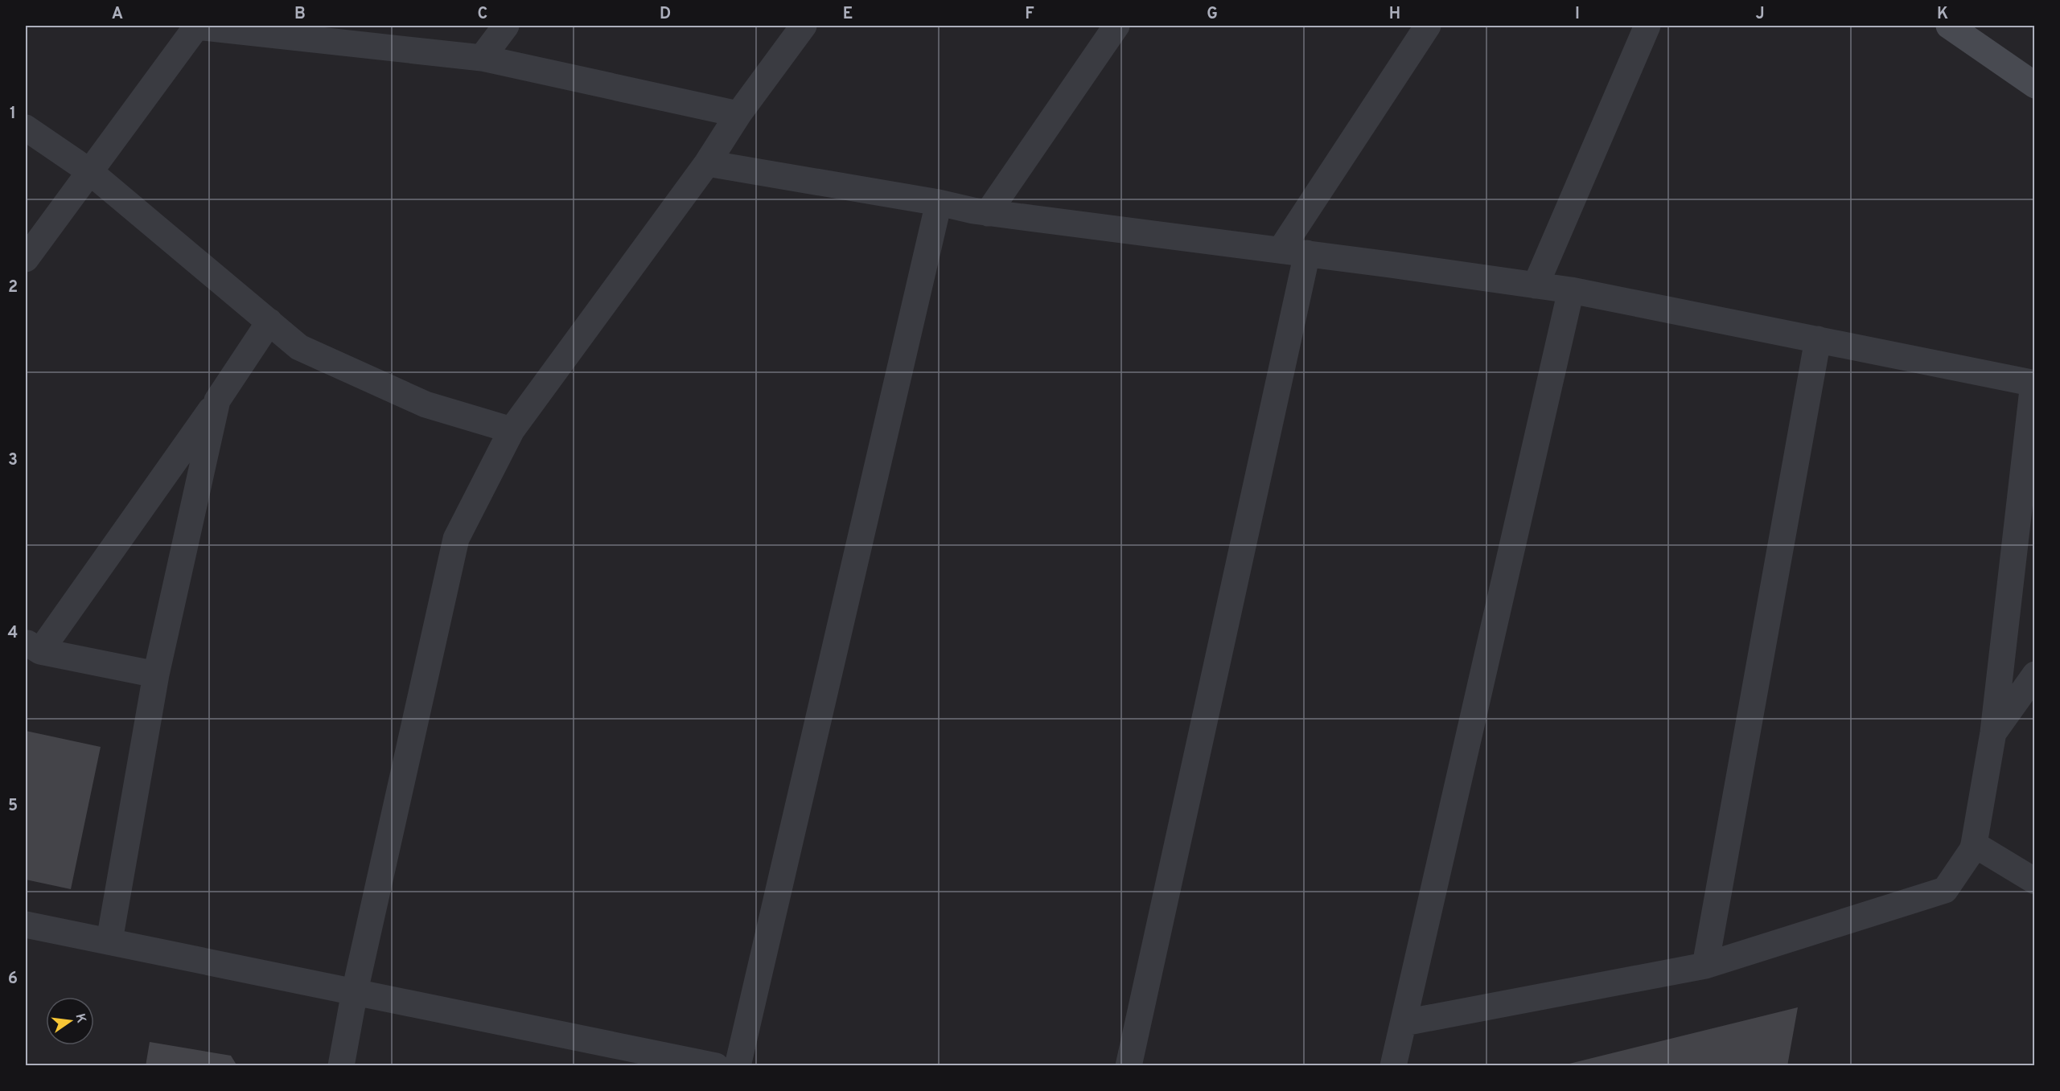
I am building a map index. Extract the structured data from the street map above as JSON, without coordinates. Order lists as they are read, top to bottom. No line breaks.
{"north":"right","grid":{"columns":["A","B","C","D","E","F","G","H","I","J","K"],"rows":["1","2","3","4","5","6"]}}
